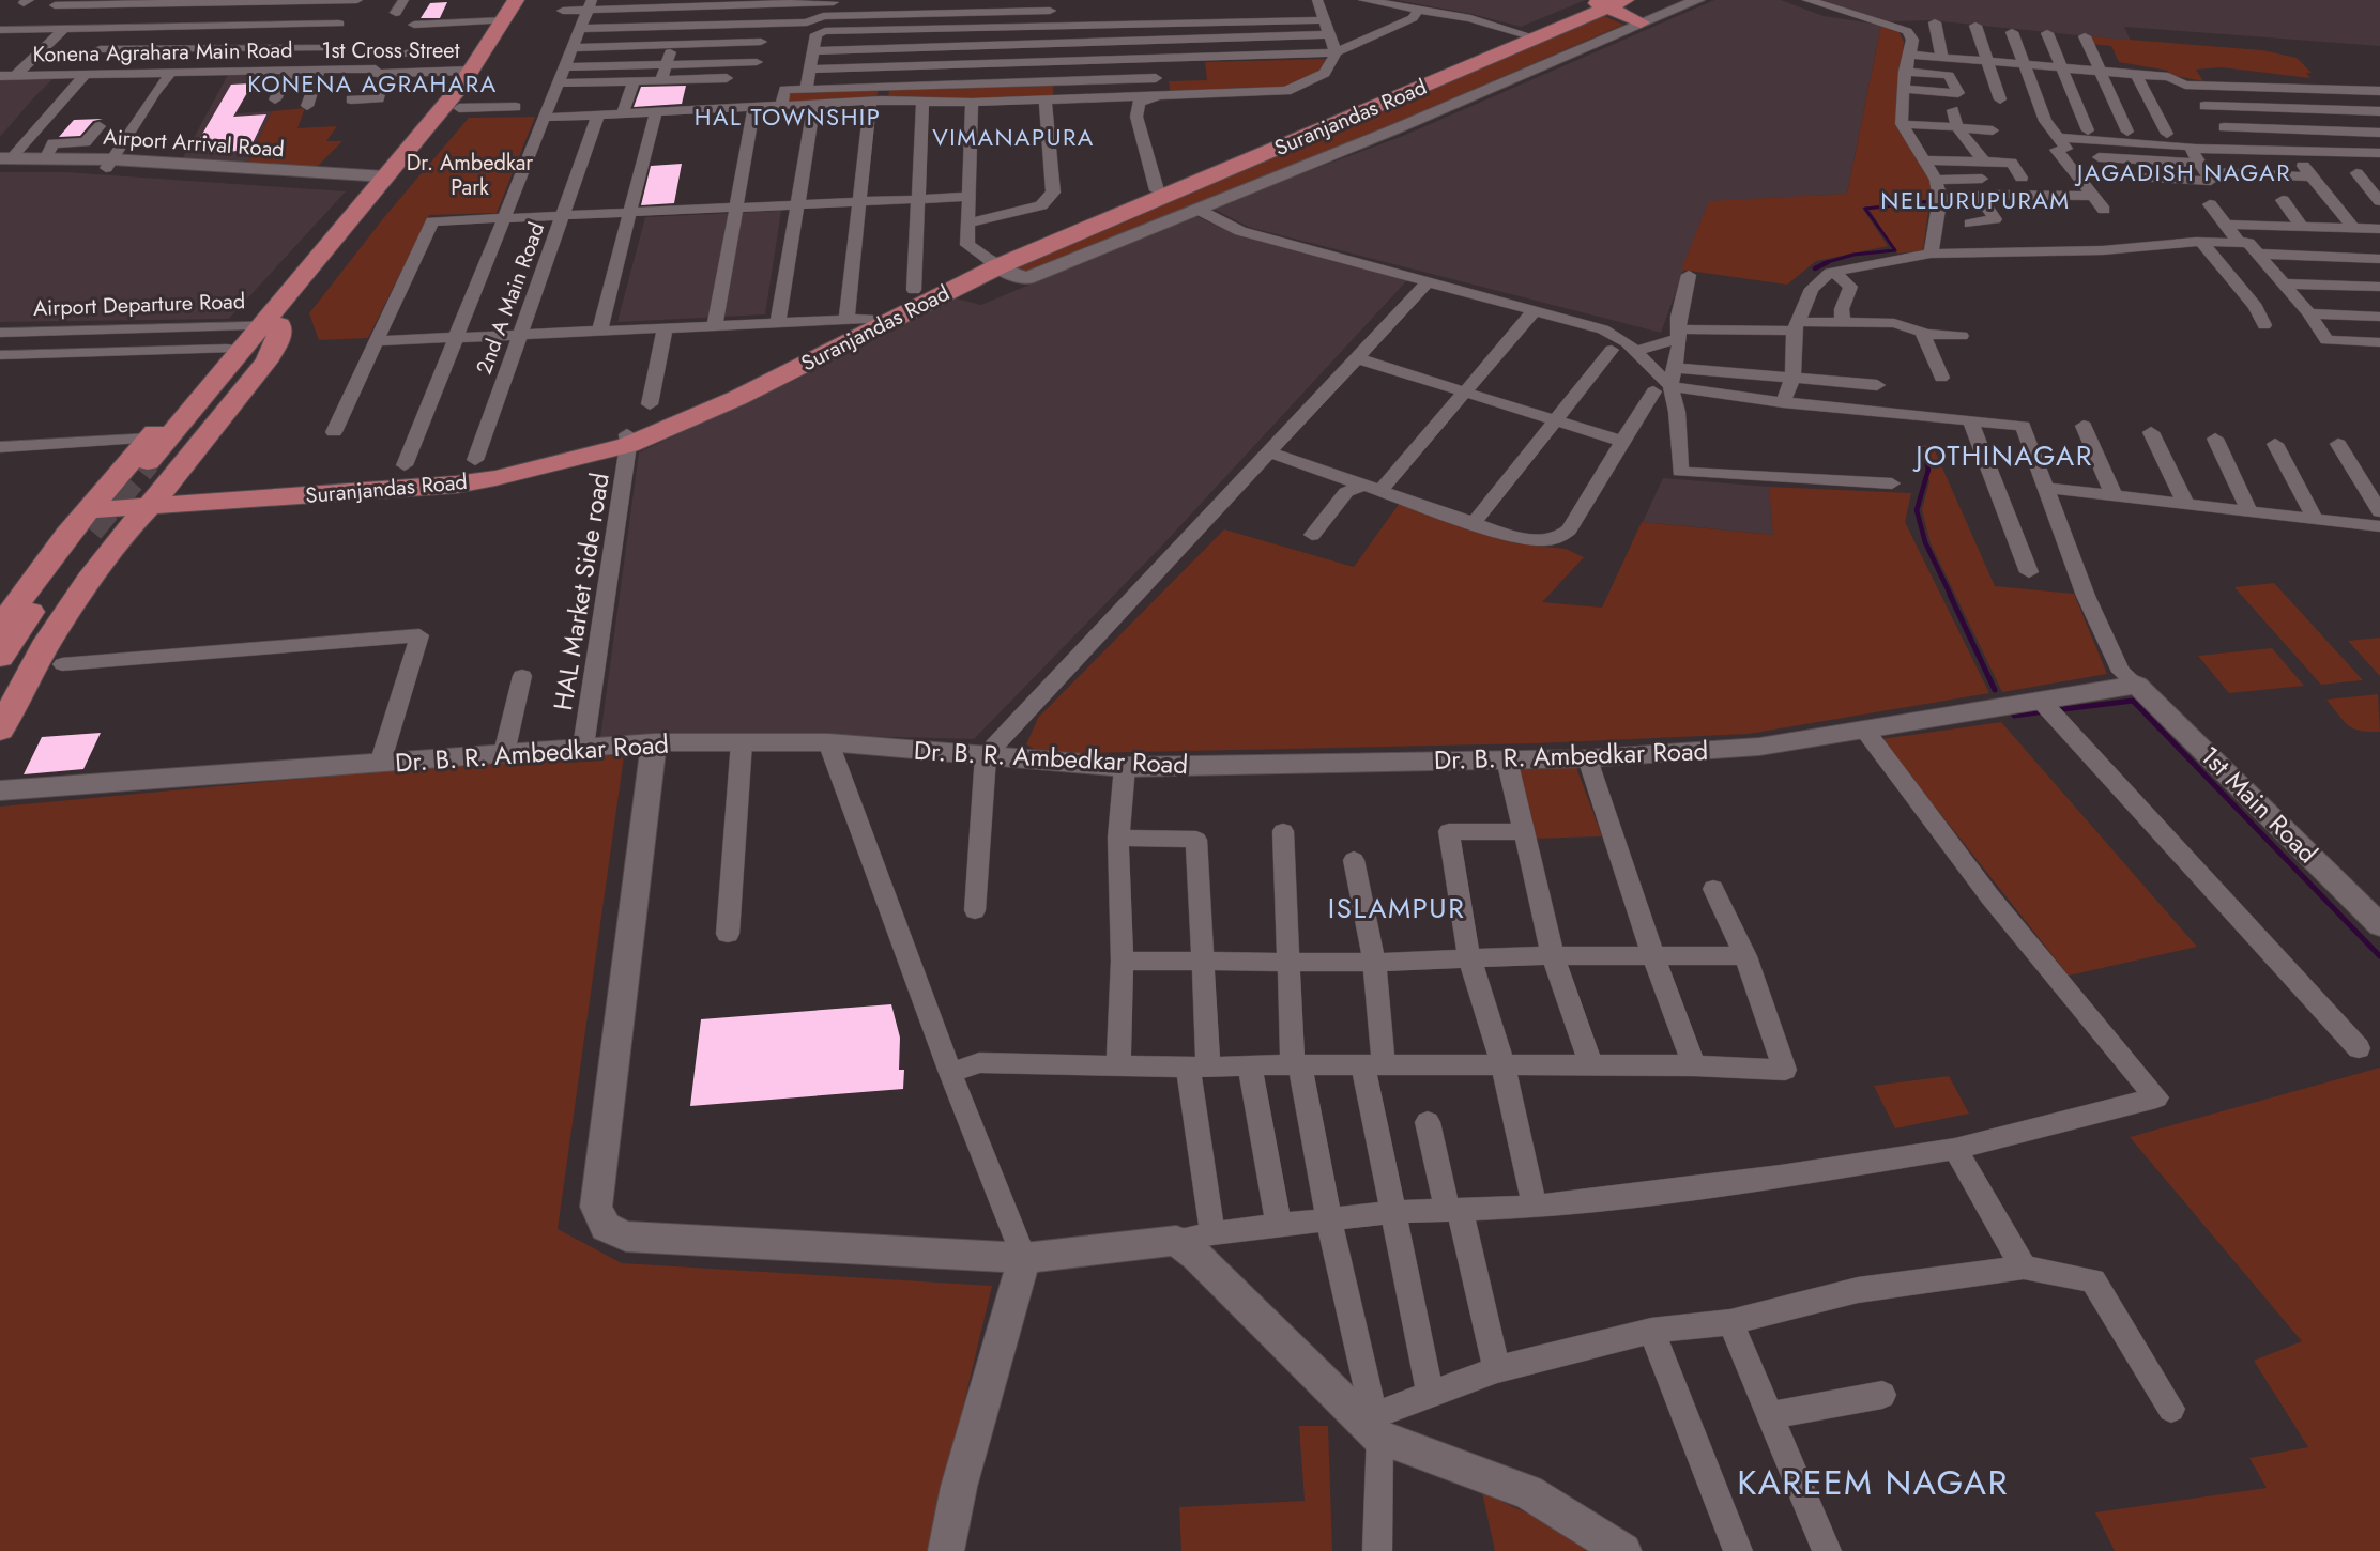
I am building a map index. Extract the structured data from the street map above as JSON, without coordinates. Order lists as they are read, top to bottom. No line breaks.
{"streets":{"main road":["Suranjandas Road"],"street":["1st Cross Street","Konena Agrahara Main Road","Airport Arrival Road","2nd A Main Road","Airport Departure Road","HAL Market Side road","Dr. B. R. Ambedkar Road","1st Main Road"]},"crossings":[["1st Cross Street","Konena Agrahara Main Road"],["Suranjandas Road","HAL Market Side road"],["HAL Market Side road","Dr. B. R. Ambedkar Road"],["Dr. B. R. Ambedkar Road","1st Main Road"]],"districts":["KONENA AGRAHARA","HAL TOWNSHIP","VIMANAPURA","JAGADISH NAGAR","NELLURUPURAM","JOTHINAGAR","ISLAMPUR","KAREEM NAGAR"],"parks":["Dr. Ambedkar Park"]}
